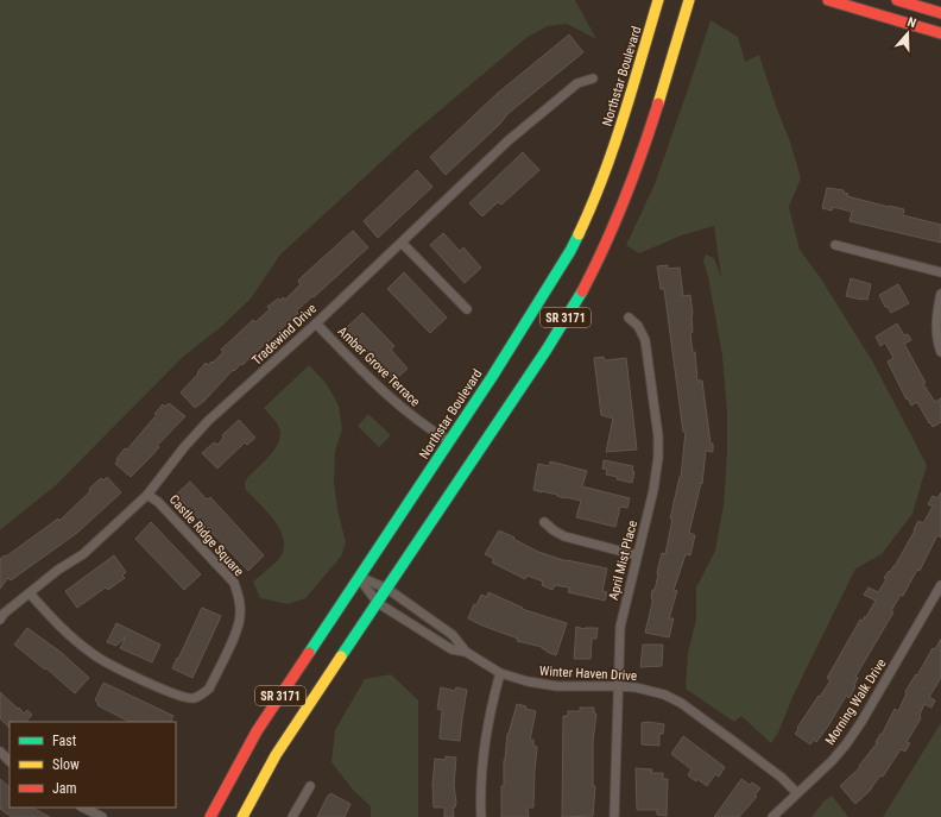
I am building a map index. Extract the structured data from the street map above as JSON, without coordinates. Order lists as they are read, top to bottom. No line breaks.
{"streets":{"main road":["Northstar Boulevard","SR 3171"],"street":["Tradewind Drive","Amber Grove Terrace","Castle Ridge Square","April Mist Place","Winter Haven Drive","Morning Walk Drive"]},"crossings":[["Northstar Boulevard","Amber Grove Terrace"],["Northstar Boulevard","Winter Haven Drive"],["SR 3171","Winter Haven Drive"],["Tradewind Drive","Amber Grove Terrace"],["Tradewind Drive","Castle Ridge Square"],["April Mist Place","Winter Haven Drive"],["Winter Haven Drive","Morning Walk Drive"]],"legend":["Fast","Slow","Jam"],"north":"top"}
